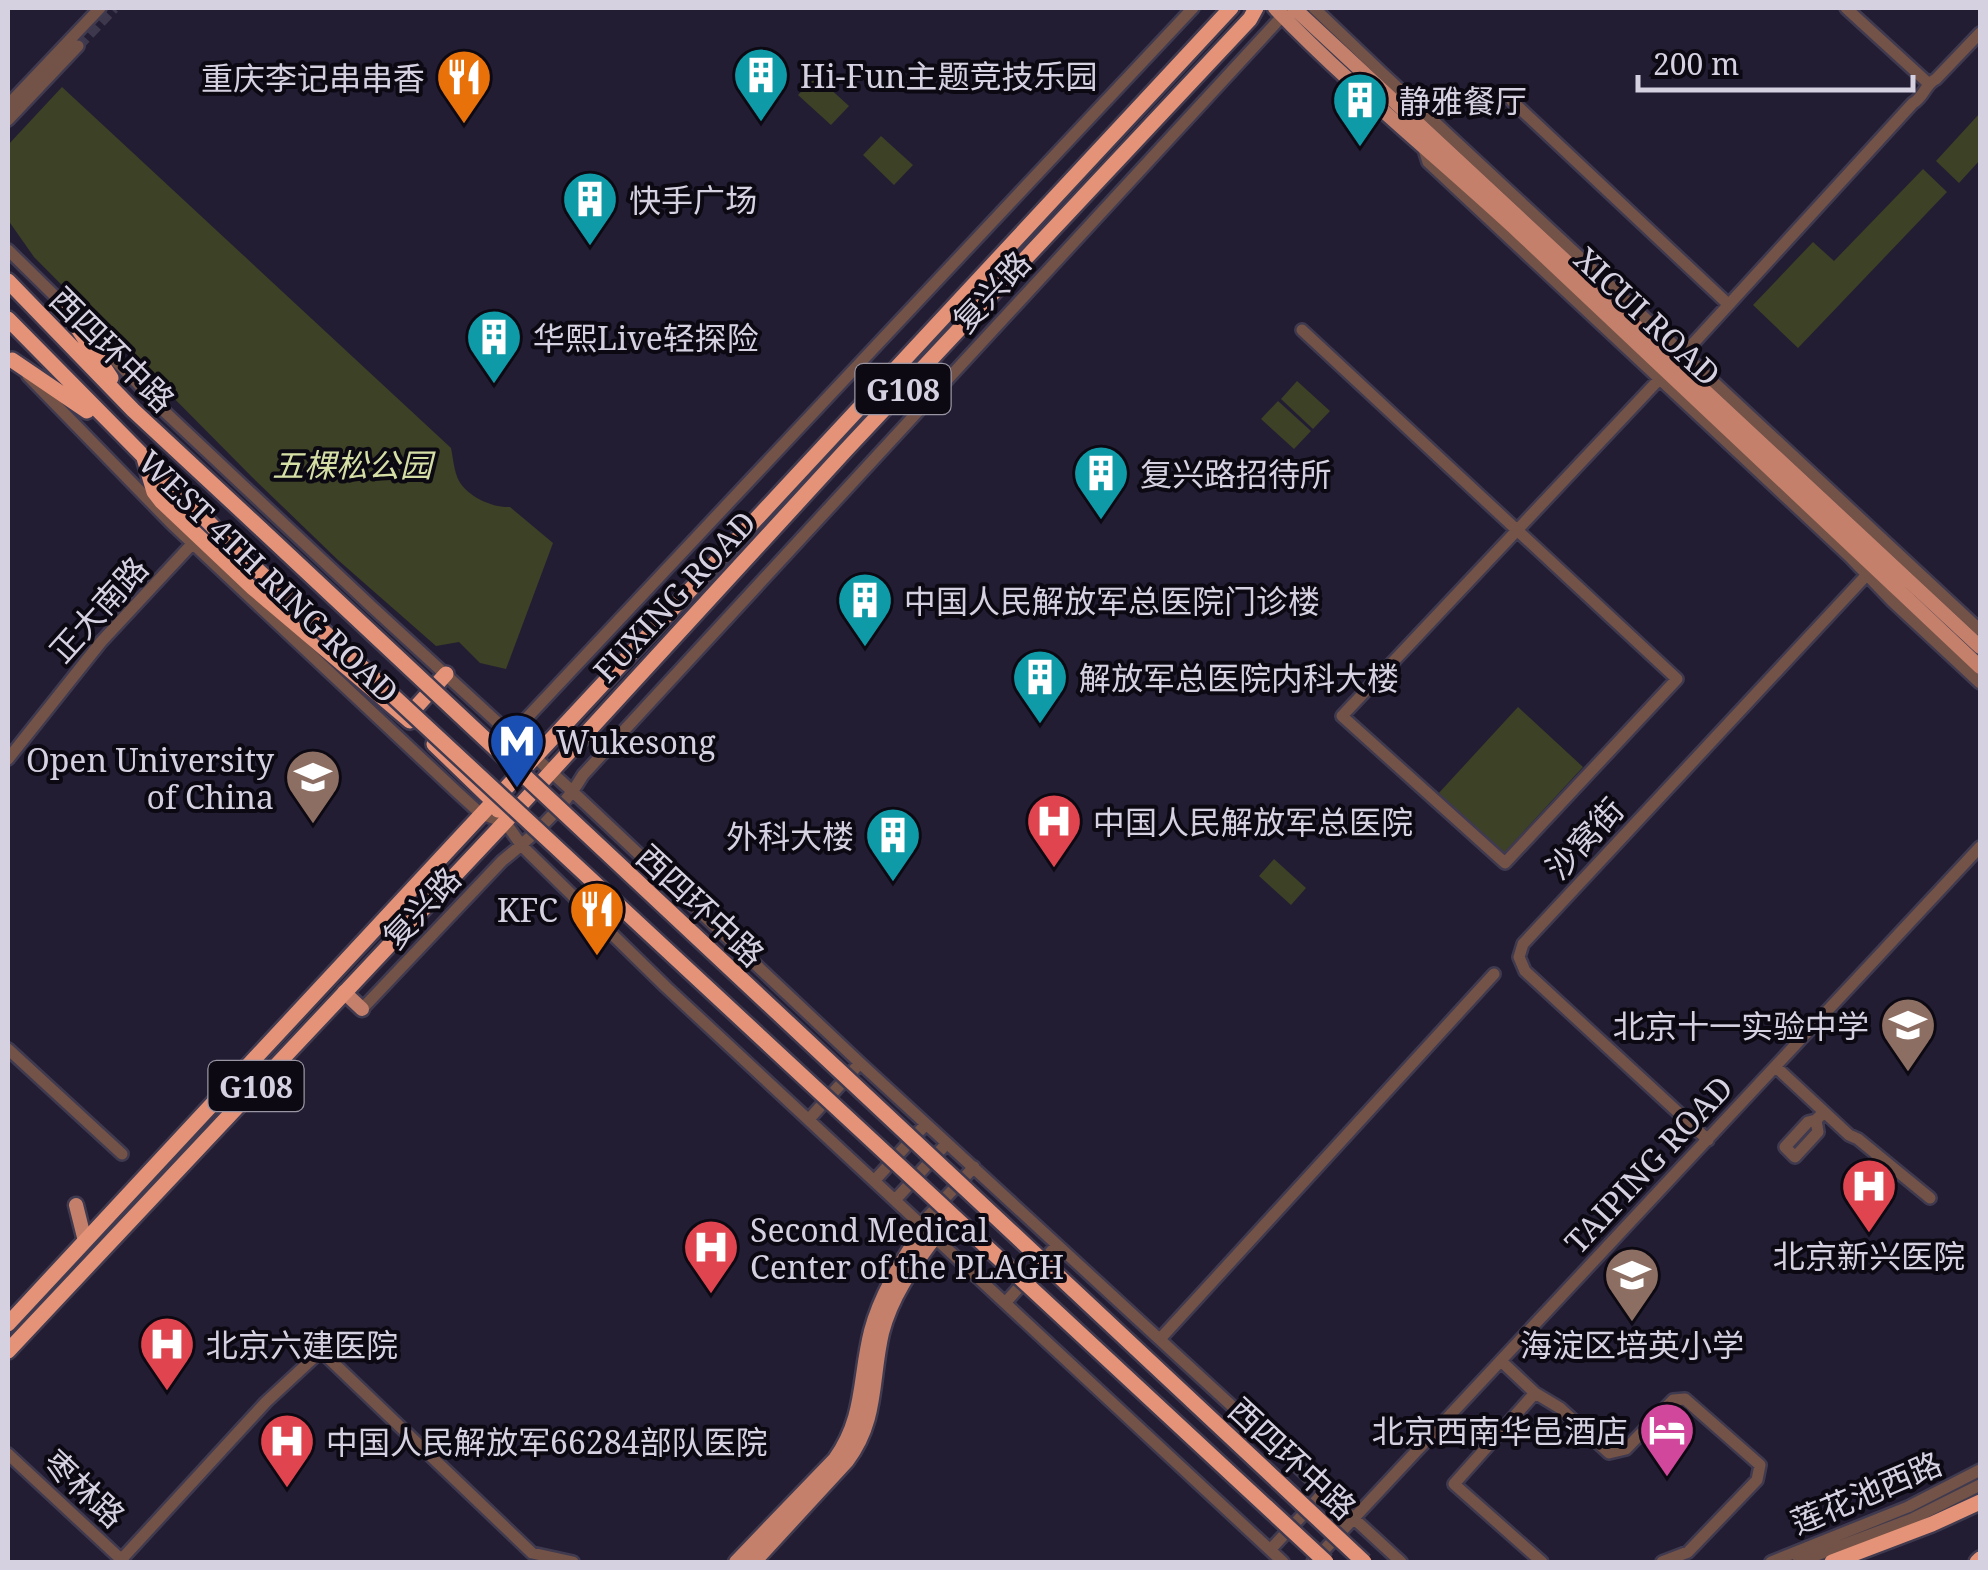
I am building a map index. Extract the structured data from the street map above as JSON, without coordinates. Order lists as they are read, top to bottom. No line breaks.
{"streets":{"highway":["西四环中路","G108","FUXING ROAD"],"main road":["XICUI ROAD"],"street":["复兴路","WEST 4TH RING ROAD","正大南路","沙窝街","TAIPING ROAD","枣林路","莲花池西路"]},"crossings":[["复兴路","XICUI ROAD"],["复兴路","西四环中路"],["XICUI ROAD","沙窝街"],["西四环中路","FUXING ROAD"],["西四环中路","TAIPING ROAD"],["WEST 4TH RING ROAD","FUXING ROAD"],["WEST 4TH RING ROAD","正大南路"],["沙窝街","TAIPING ROAD"]],"parks":["五棵松公园"],"places":{"building":["Hi-Fun主题竞技乐园","静雅餐厅","快手广场","华熙Live轻探险","复兴路招待所","中国人民解放军总医院门诊楼","解放军总医院内科大楼","外科大楼"],"restaurant":["重庆李记串串香","KFC"],"metro station":["Wukesong"],"school or university":["Open University of China","北京十一实验中学","海淀区培英小学"],"hospital":["中国人民解放军总医院","北京新兴医院","Second Medical Center of the PLAGH","北京六建医院","中国人民解放军66284部队医院"],"hotel":["北京西南华邑酒店"]},"scale_bar":"200 m"}
